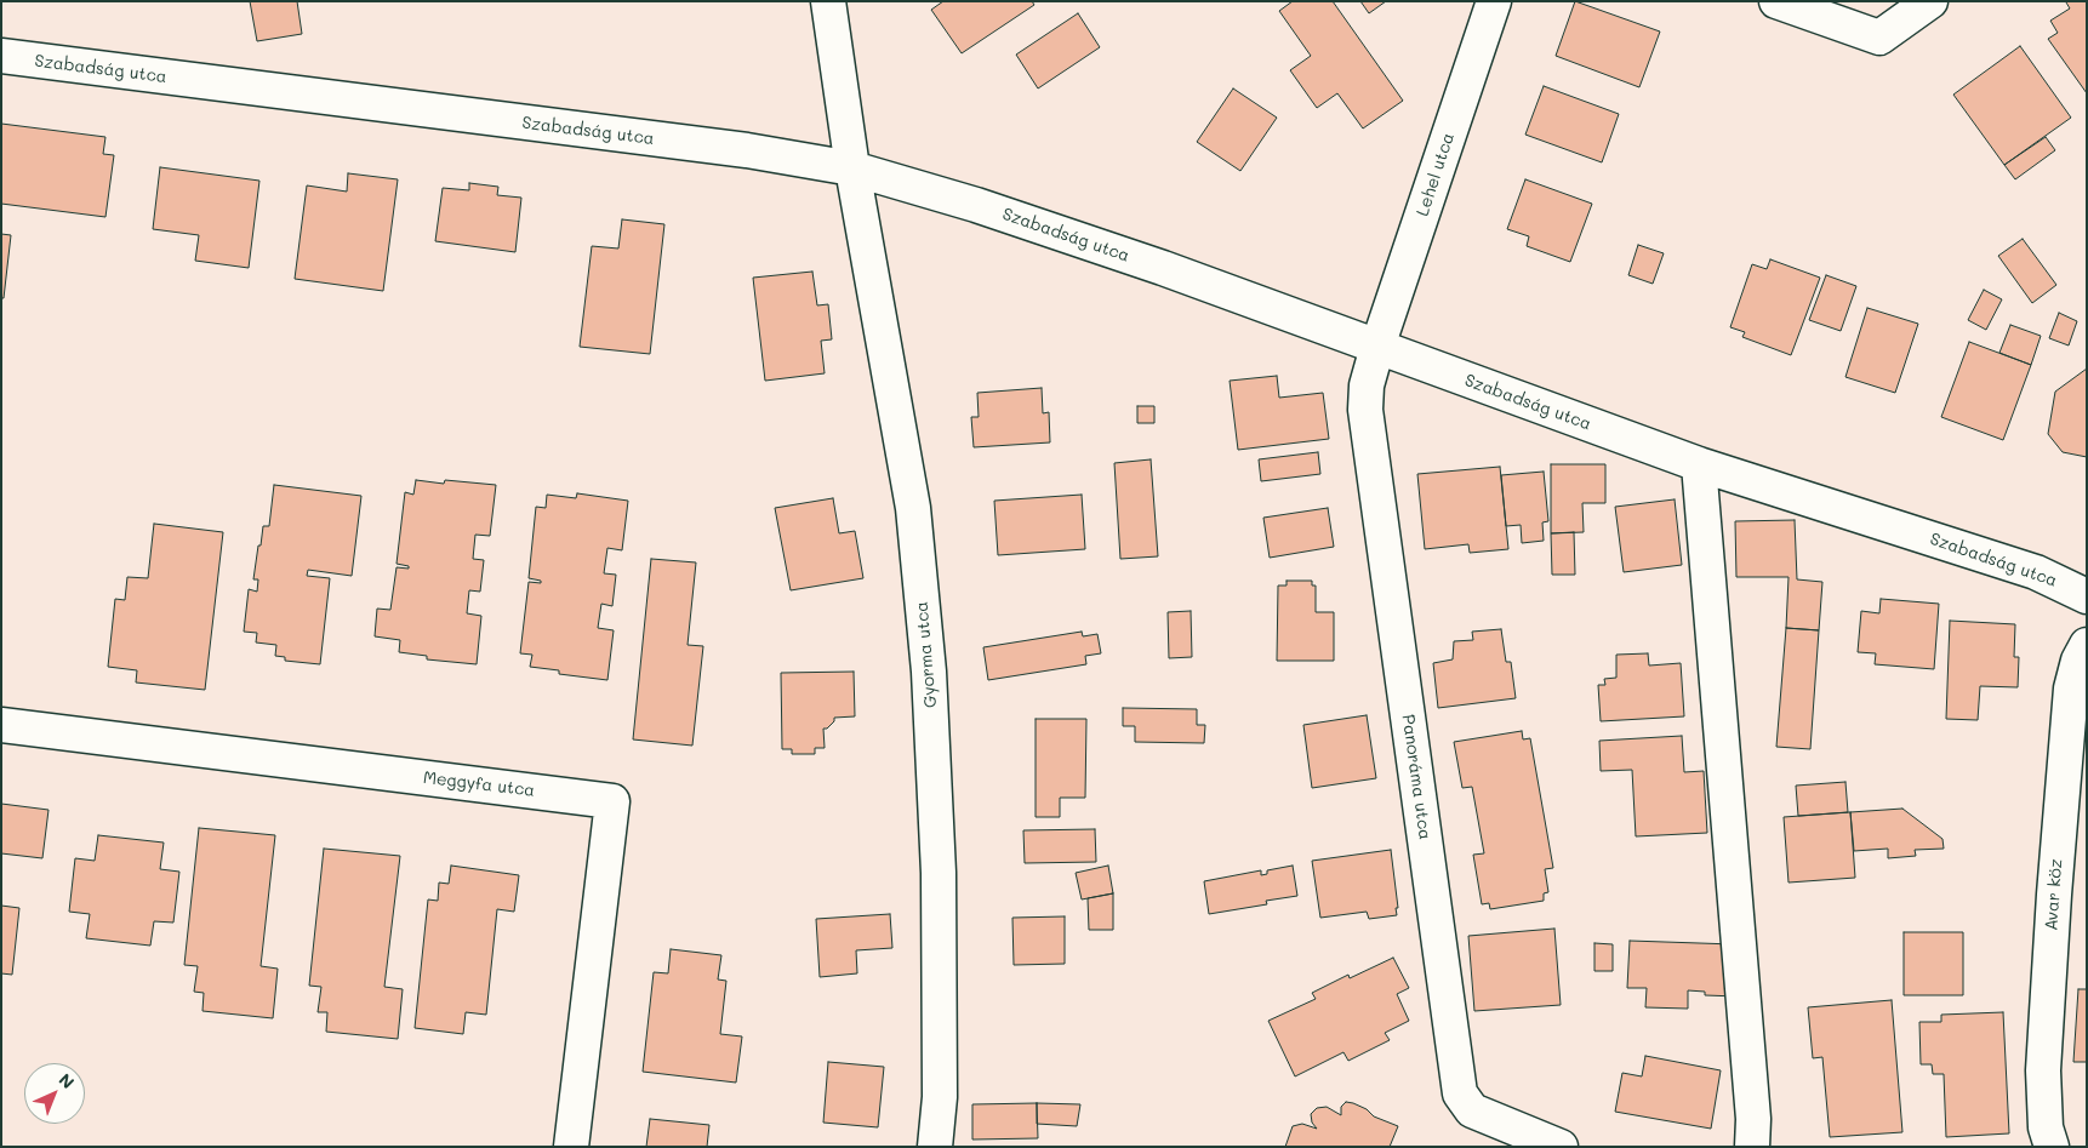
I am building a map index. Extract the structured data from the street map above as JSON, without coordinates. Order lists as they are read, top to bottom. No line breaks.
{"streets":{"street":["Szabadság utca","Lehel utca","Gyorma utca","Panoráma utca","Meggyfa utca","Avar köz"]},"crossings":[["Szabadság utca","Lehel utca"],["Szabadság utca","Gyorma utca"],["Szabadság utca","Panoráma utca"],["Lehel utca","Panoráma utca"]],"north":"top right"}
